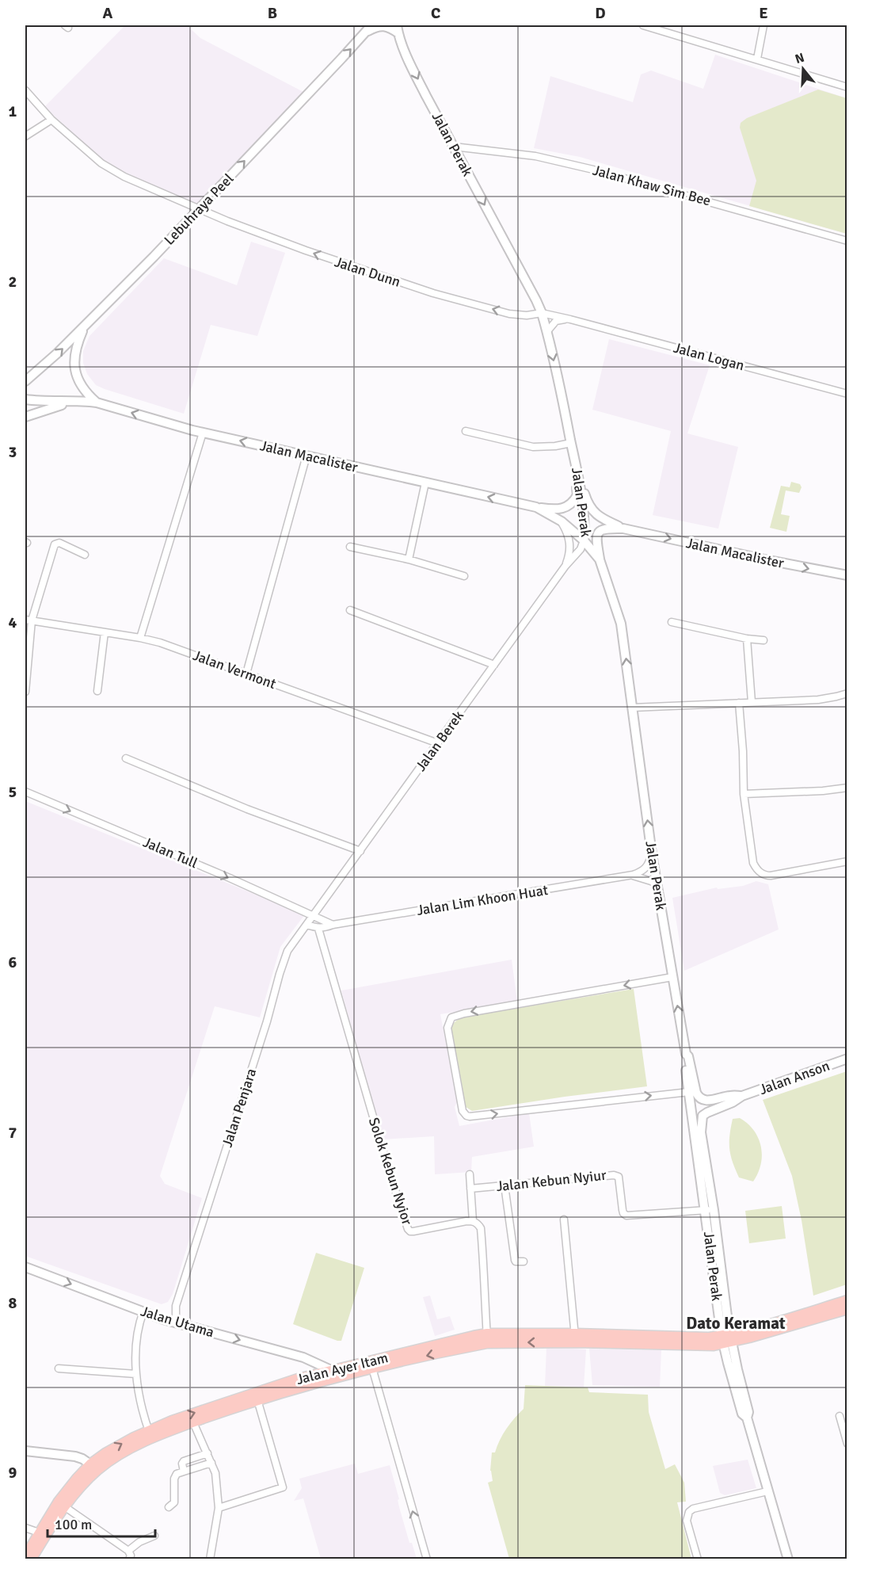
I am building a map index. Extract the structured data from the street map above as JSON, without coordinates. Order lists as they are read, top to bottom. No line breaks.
{"streets":{"main road":["Jalan Perak","Lebuhraya Peel","Jalan Macalister","Jalan Anson","Jalan Utama","Jalan Ayer Itam"],"street":["Jalan Khaw Sim Bee","Jalan Dunn","Jalan Logan","Jalan Vermont","Jalan Berek","Jalan Tull","Jalan Lim Khoon Huat","Jalan Penjara","Solok Kebun Nyior","Jalan Kebun Nyiur"]},"crossings":[["Jalan Perak","Jalan Khaw Sim Bee"],["Jalan Perak","Lebuhraya Peel"],["Jalan Perak","Jalan Dunn"],["Jalan Perak","Jalan Logan"],["Jalan Perak","Jalan Macalister"],["Jalan Perak","Jalan Berek"],["Jalan Perak","Jalan Anson"],["Jalan Perak","Jalan Kebun Nyiur"],["Jalan Perak","Jalan Ayer Itam"],["Lebuhraya Peel","Jalan Dunn"],["Jalan Dunn","Jalan Logan"],["Jalan Macalister","Jalan Berek"],["Jalan Vermont","Jalan Berek"],["Jalan Berek","Jalan Tull"],["Jalan Berek","Jalan Penjara"],["Jalan Tull","Jalan Penjara"],["Jalan Lim Khoon Huat","Solok Kebun Nyior"],["Jalan Penjara","Jalan Utama"],["Jalan Utama","Jalan Ayer Itam"]],"one_way":["Lebuhraya Peel","Jalan Dunn","Jalan Tull","Jalan Utama"],"districts":["Dato Keramat"],"scale_bar":"100 m","north":"top","grid":{"columns":["A","B","C","D","E"],"rows":["1","2","3","4","5","6","7","8","9"]}}
